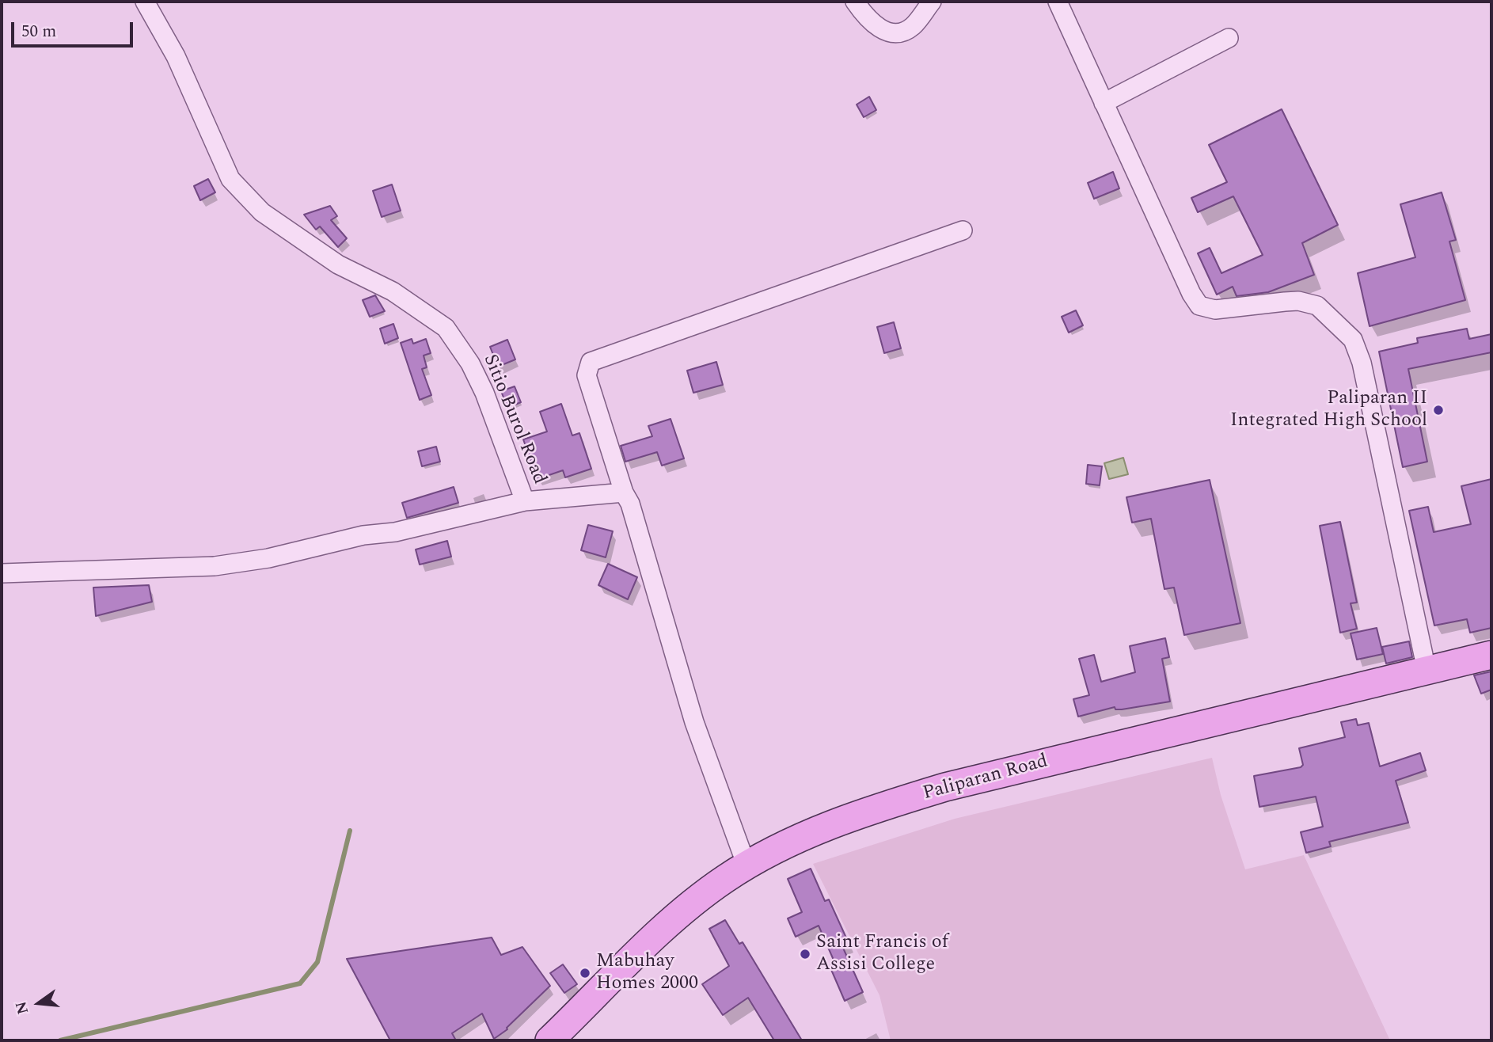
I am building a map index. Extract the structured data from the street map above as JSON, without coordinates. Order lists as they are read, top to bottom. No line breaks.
{"streets":{"main road":["Paliparan Road"],"street":["Sitio Burol Road"]},"places":["Paliparan II Integrated High School","Saint Francis of Assisi College","Mabuhay Homes 2000"],"scale_bar":"50 m","north":"left"}
